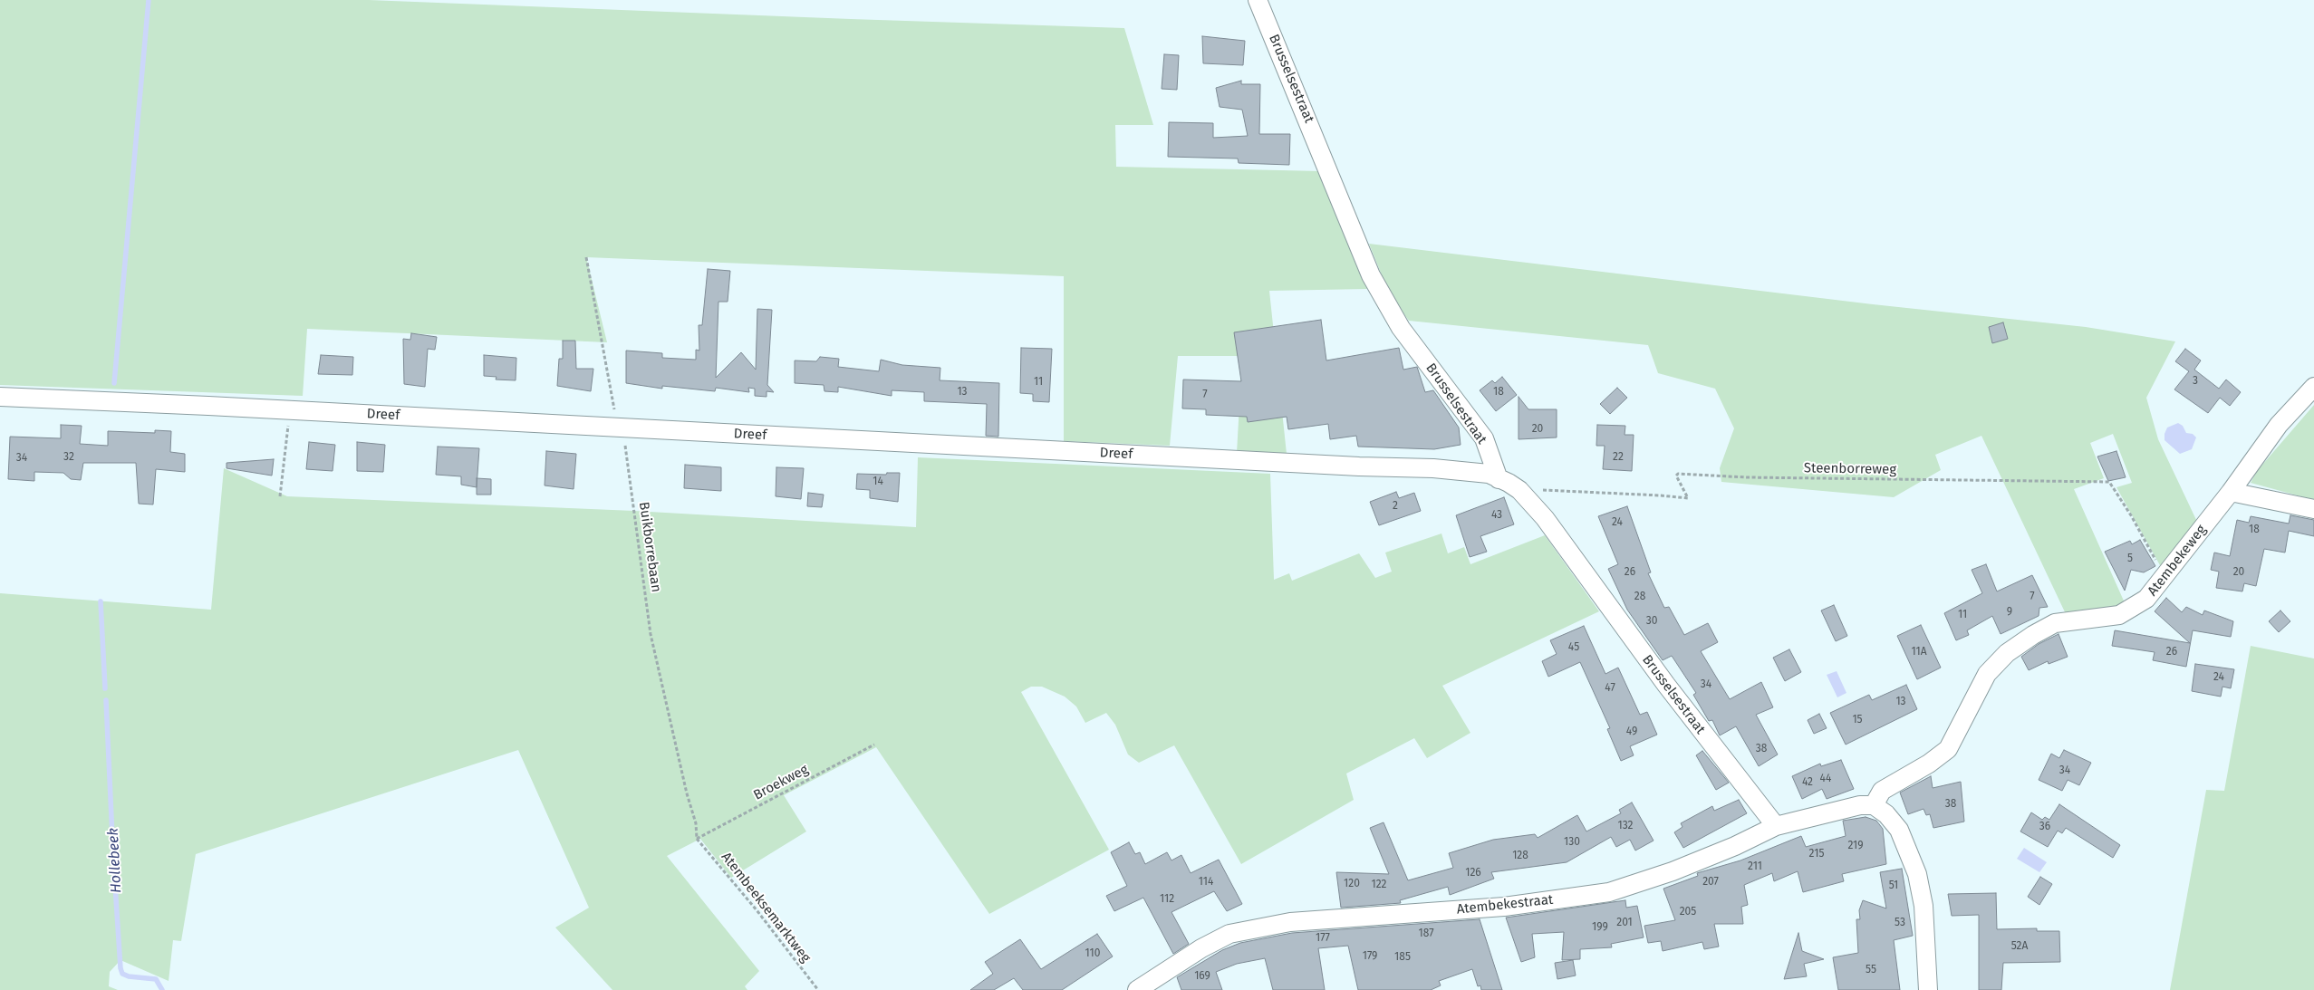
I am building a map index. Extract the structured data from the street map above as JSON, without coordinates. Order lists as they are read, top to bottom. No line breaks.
{"streets":{"street":["Brusselsestraat","Dreef","Atembekeweg","Atembekestraat"],"path":["Steenborreweg","Buikborrebaan","Broekweg","Atembeeksemarktweg"]},"crossings":[["Brusselsestraat","Dreef"],["Brusselsestraat","Steenborreweg"],["Brusselsestraat","Atembekestraat"],["Dreef","Buikborrebaan"],["Steenborreweg","Atembekeweg"],["Buikborrebaan","Broekweg"],["Buikborrebaan","Atembeeksemarktweg"],["Atembekeweg","Atembekestraat"],["Broekweg","Atembeeksemarktweg"]],"water":["Hollebeek"],"house_numbers":["3","11","13","18","7","20","32","22","34","14","2","43","24","18","5","26","20","28","7","9","11","30","45","11A","26","24","34","47","13","15","49","38","34","44","42","38","132","36","130","219","215","128","211","126","114","207","120","122","51","112","205","201","53","199","187","177","52A","110","179","185","55","169"]}
